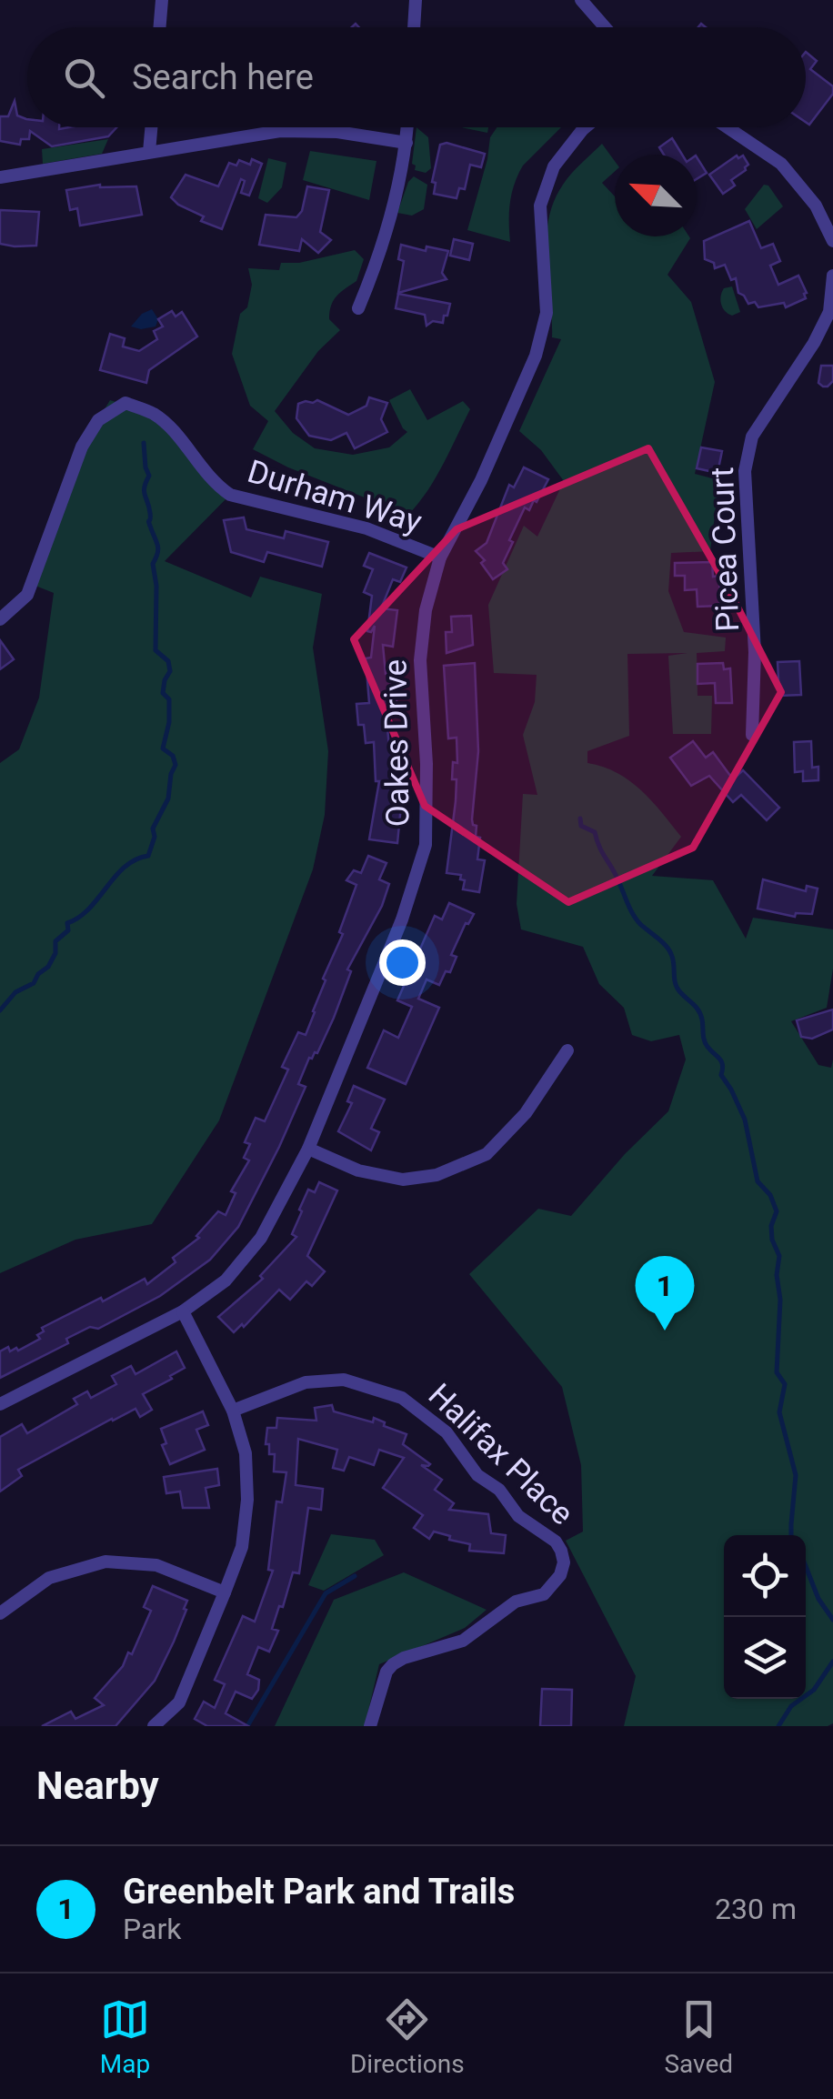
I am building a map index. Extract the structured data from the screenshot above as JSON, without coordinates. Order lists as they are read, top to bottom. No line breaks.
{"streets":{"street":["Durham Way","Picea Court","Oakes Drive","Halifax Place"]},"crossings":[["Durham Way","Oakes Drive"]],"north":"top left","page":{"search":"Search here","pins":"1","heading":"Nearby","list":[{"mark":"1","name":"Greenbelt Park and Trails","note":"Park","value":"230 m"}],"nav":["Map","Directions","Saved"]}}
